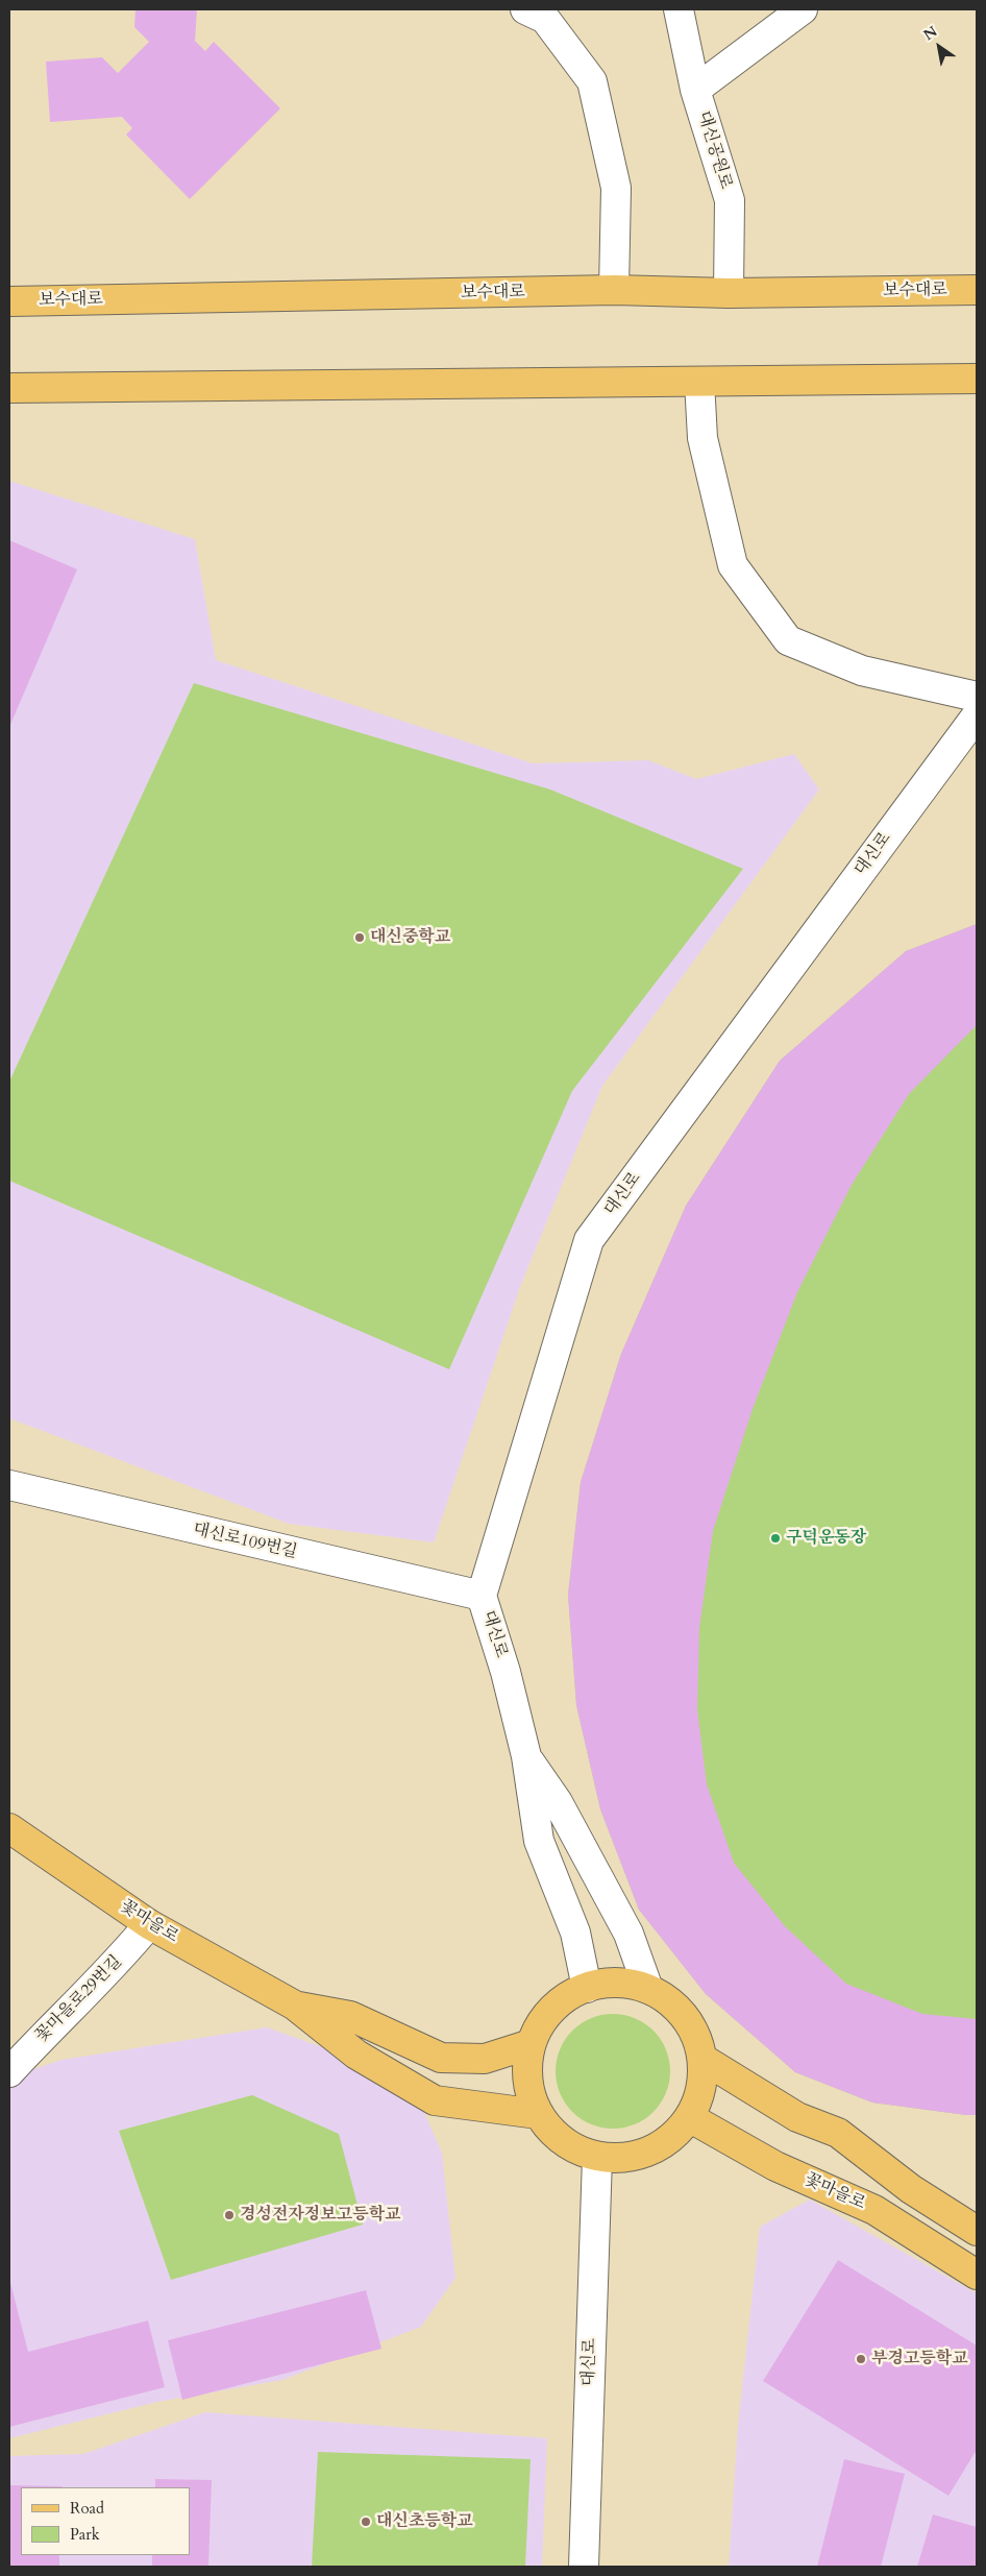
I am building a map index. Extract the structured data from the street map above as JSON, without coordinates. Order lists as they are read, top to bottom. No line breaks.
{"streets":{"main road":["보수대로","꽃마을로"],"street":["대신공원로","대신로","대신로109번길","꽃마을로29번길"]},"crossings":[["대신공원로","보수대로"],["대신로","대신로109번길"],["대신로","꽃마을로"],["꽃마을로","꽃마을로29번길"]],"places":["대신중학교","구덕운동장","경성전자정보고등학교","부경고등학교","대신초등학교"],"legend":["Road","Park"],"north":"top left"}
